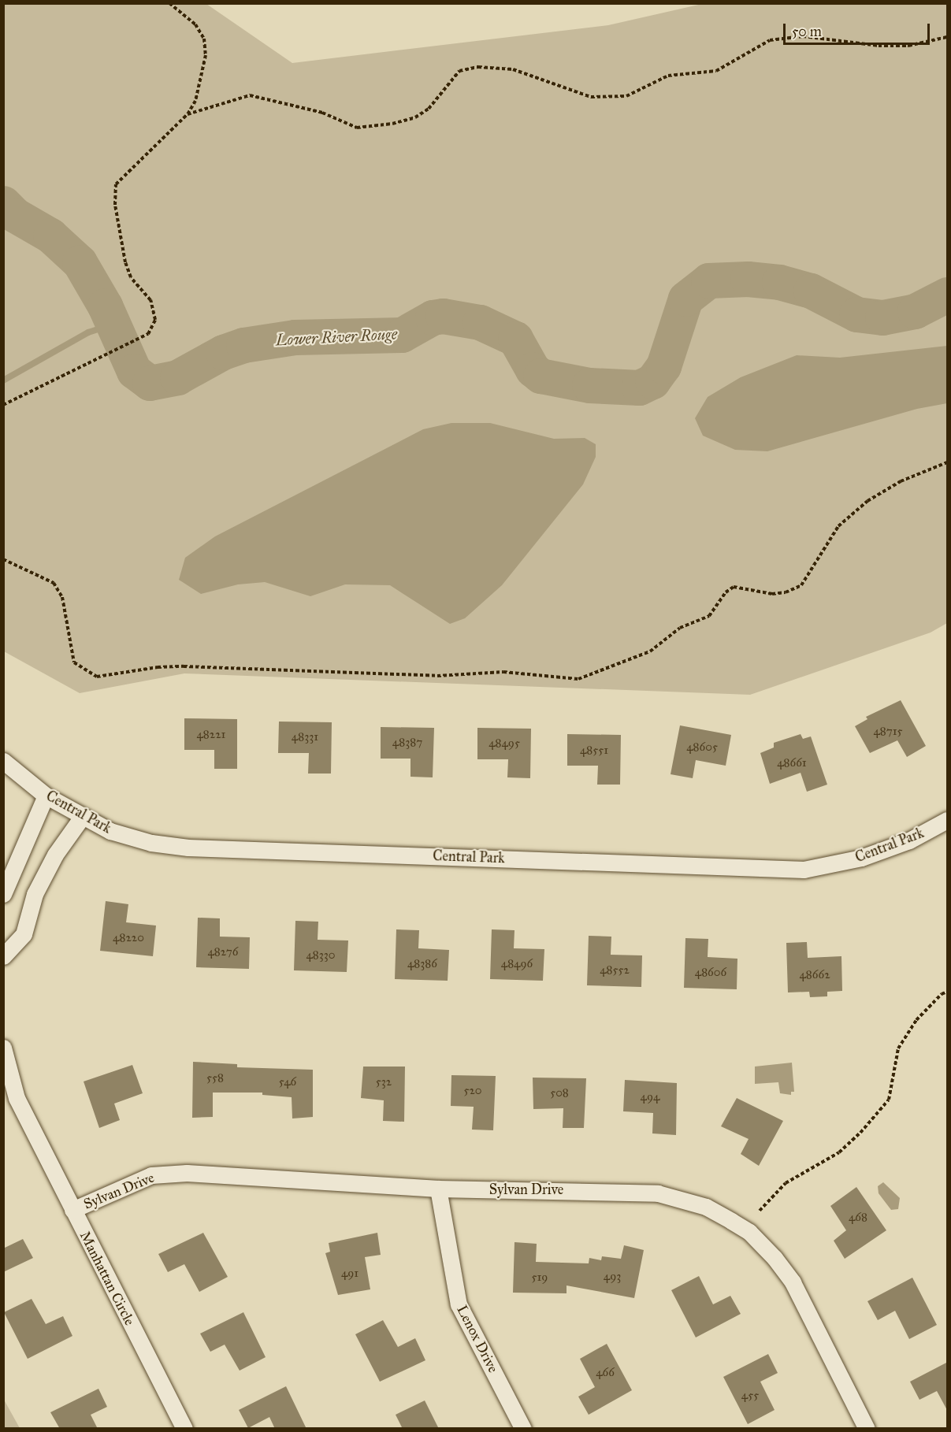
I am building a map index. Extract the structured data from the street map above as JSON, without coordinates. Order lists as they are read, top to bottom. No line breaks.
{"streets":{"street":["Central Park","Sylvan Drive","Manhattan Circle","Lenox Drive"]},"crossings":[["Sylvan Drive","Manhattan Circle"],["Sylvan Drive","Lenox Drive"]],"water":["Lower River Rouge"],"house_numbers":["48715","48221","48331","48387","48495","48605","48551","48661","48220","48276","48330","48386","48496","48552","48606","48662","558","546","532","520","508","494","468","491","493","519","466","455"],"scale_bar":"50 m"}
